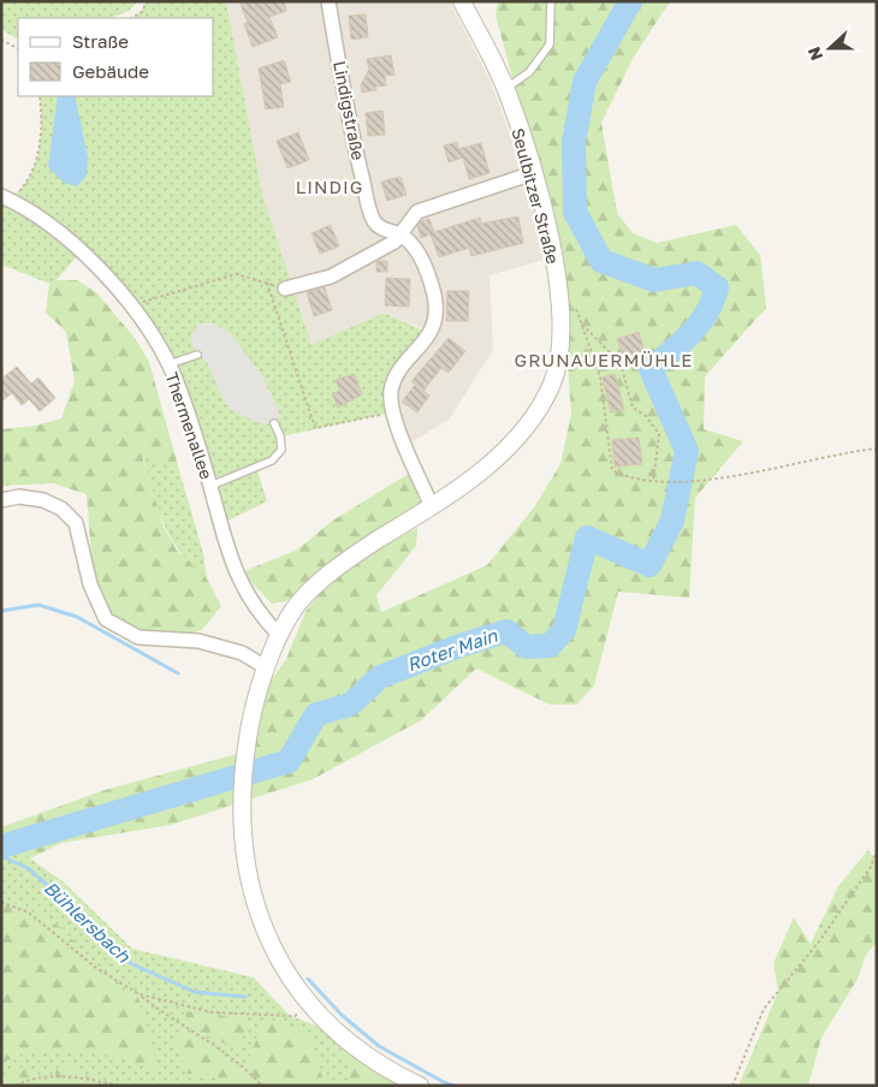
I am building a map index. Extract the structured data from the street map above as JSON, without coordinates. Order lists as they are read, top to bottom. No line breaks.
{"streets":{"street":["Lindigstraße","Seulbitzer Straße","Thermenallee"]},"crossings":[["Lindigstraße","Seulbitzer Straße"],["Seulbitzer Straße","Thermenallee"]],"districts":["LINDIG","GRUNAUERMÜHLE"],"water":["Roter Main","Bühlersbach"],"legend":["Straße","Gebäude"],"north":"left"}
